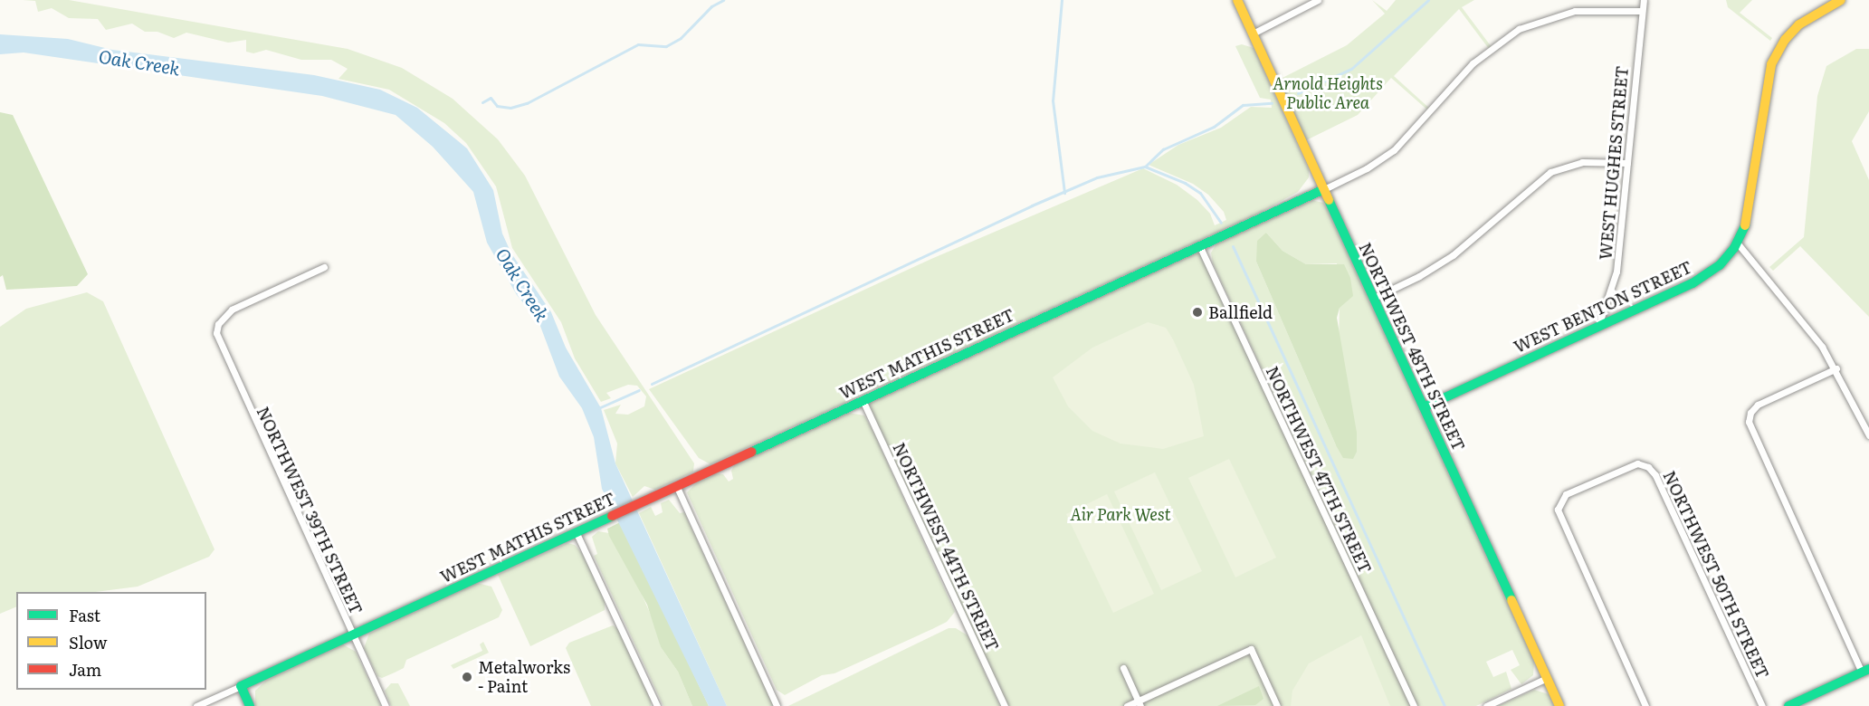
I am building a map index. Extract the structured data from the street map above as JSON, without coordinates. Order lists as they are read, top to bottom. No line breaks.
{"streets":{"street":["WEST HUGHES STREET","WEST BENTON STREET","NORTHWEST 48TH STREET","WEST MATHIS STREET","NORTHWEST 47TH STREET","NORTHWEST 39TH STREET","NORTHWEST 44TH STREET","NORTHWEST 50TH STREET"]},"crossings":[["WEST HUGHES STREET","WEST BENTON STREET"],["WEST HUGHES STREET","WEST MATHIS STREET"],["WEST BENTON STREET","NORTHWEST 48TH STREET"],["NORTHWEST 48TH STREET","WEST MATHIS STREET"],["WEST MATHIS STREET","NORTHWEST 47TH STREET"],["WEST MATHIS STREET","NORTHWEST 39TH STREET"],["WEST MATHIS STREET","NORTHWEST 44TH STREET"]],"water":["Oak Creek"],"parks":["Arnold Heights Public Area","Air Park West"],"places":["Ballfield","Metalworks - Paint"],"legend":["Fast","Slow","Jam"]}
